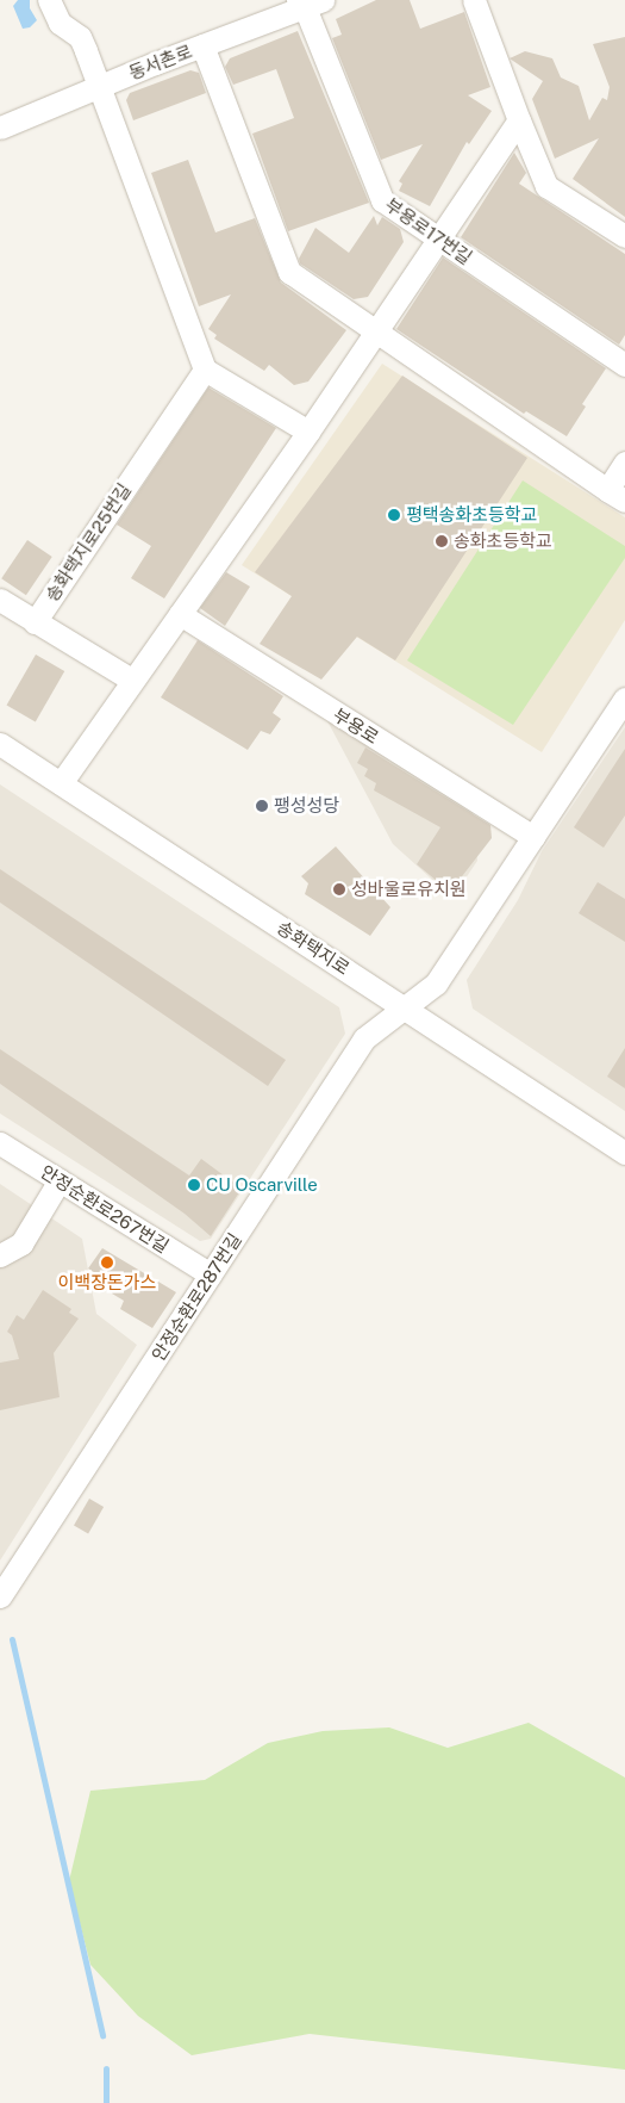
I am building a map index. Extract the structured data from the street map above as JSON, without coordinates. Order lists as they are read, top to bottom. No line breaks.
{"streets":{"street":["동서촌로","부용로17번길","송화택지로25번길","부용로","송화택지로","안정순환로267번길","안정순환로287번길"]},"crossings":[["동서촌로","부용로17번길"],["송화택지로","안정순환로287번길"],["안정순환로267번길","안정순환로287번길"]],"places":["평택송화초등학교","송화초등학교","팽성성당","성바울로유치원","CU Oscarville","이백장돈가스"]}
